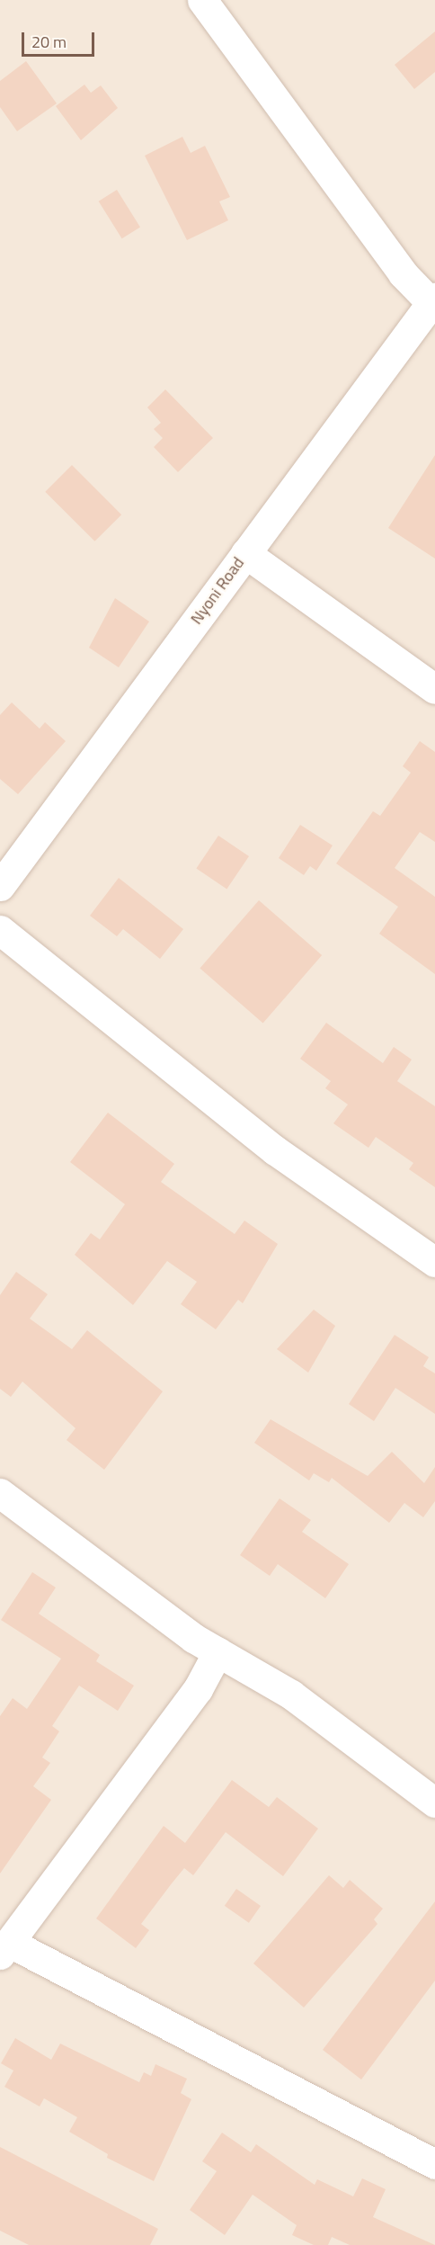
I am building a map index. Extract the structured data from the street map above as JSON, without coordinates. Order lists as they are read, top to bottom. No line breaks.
{"streets":{"street":["Nyoni Road"]},"scale_bar":"20 m"}
